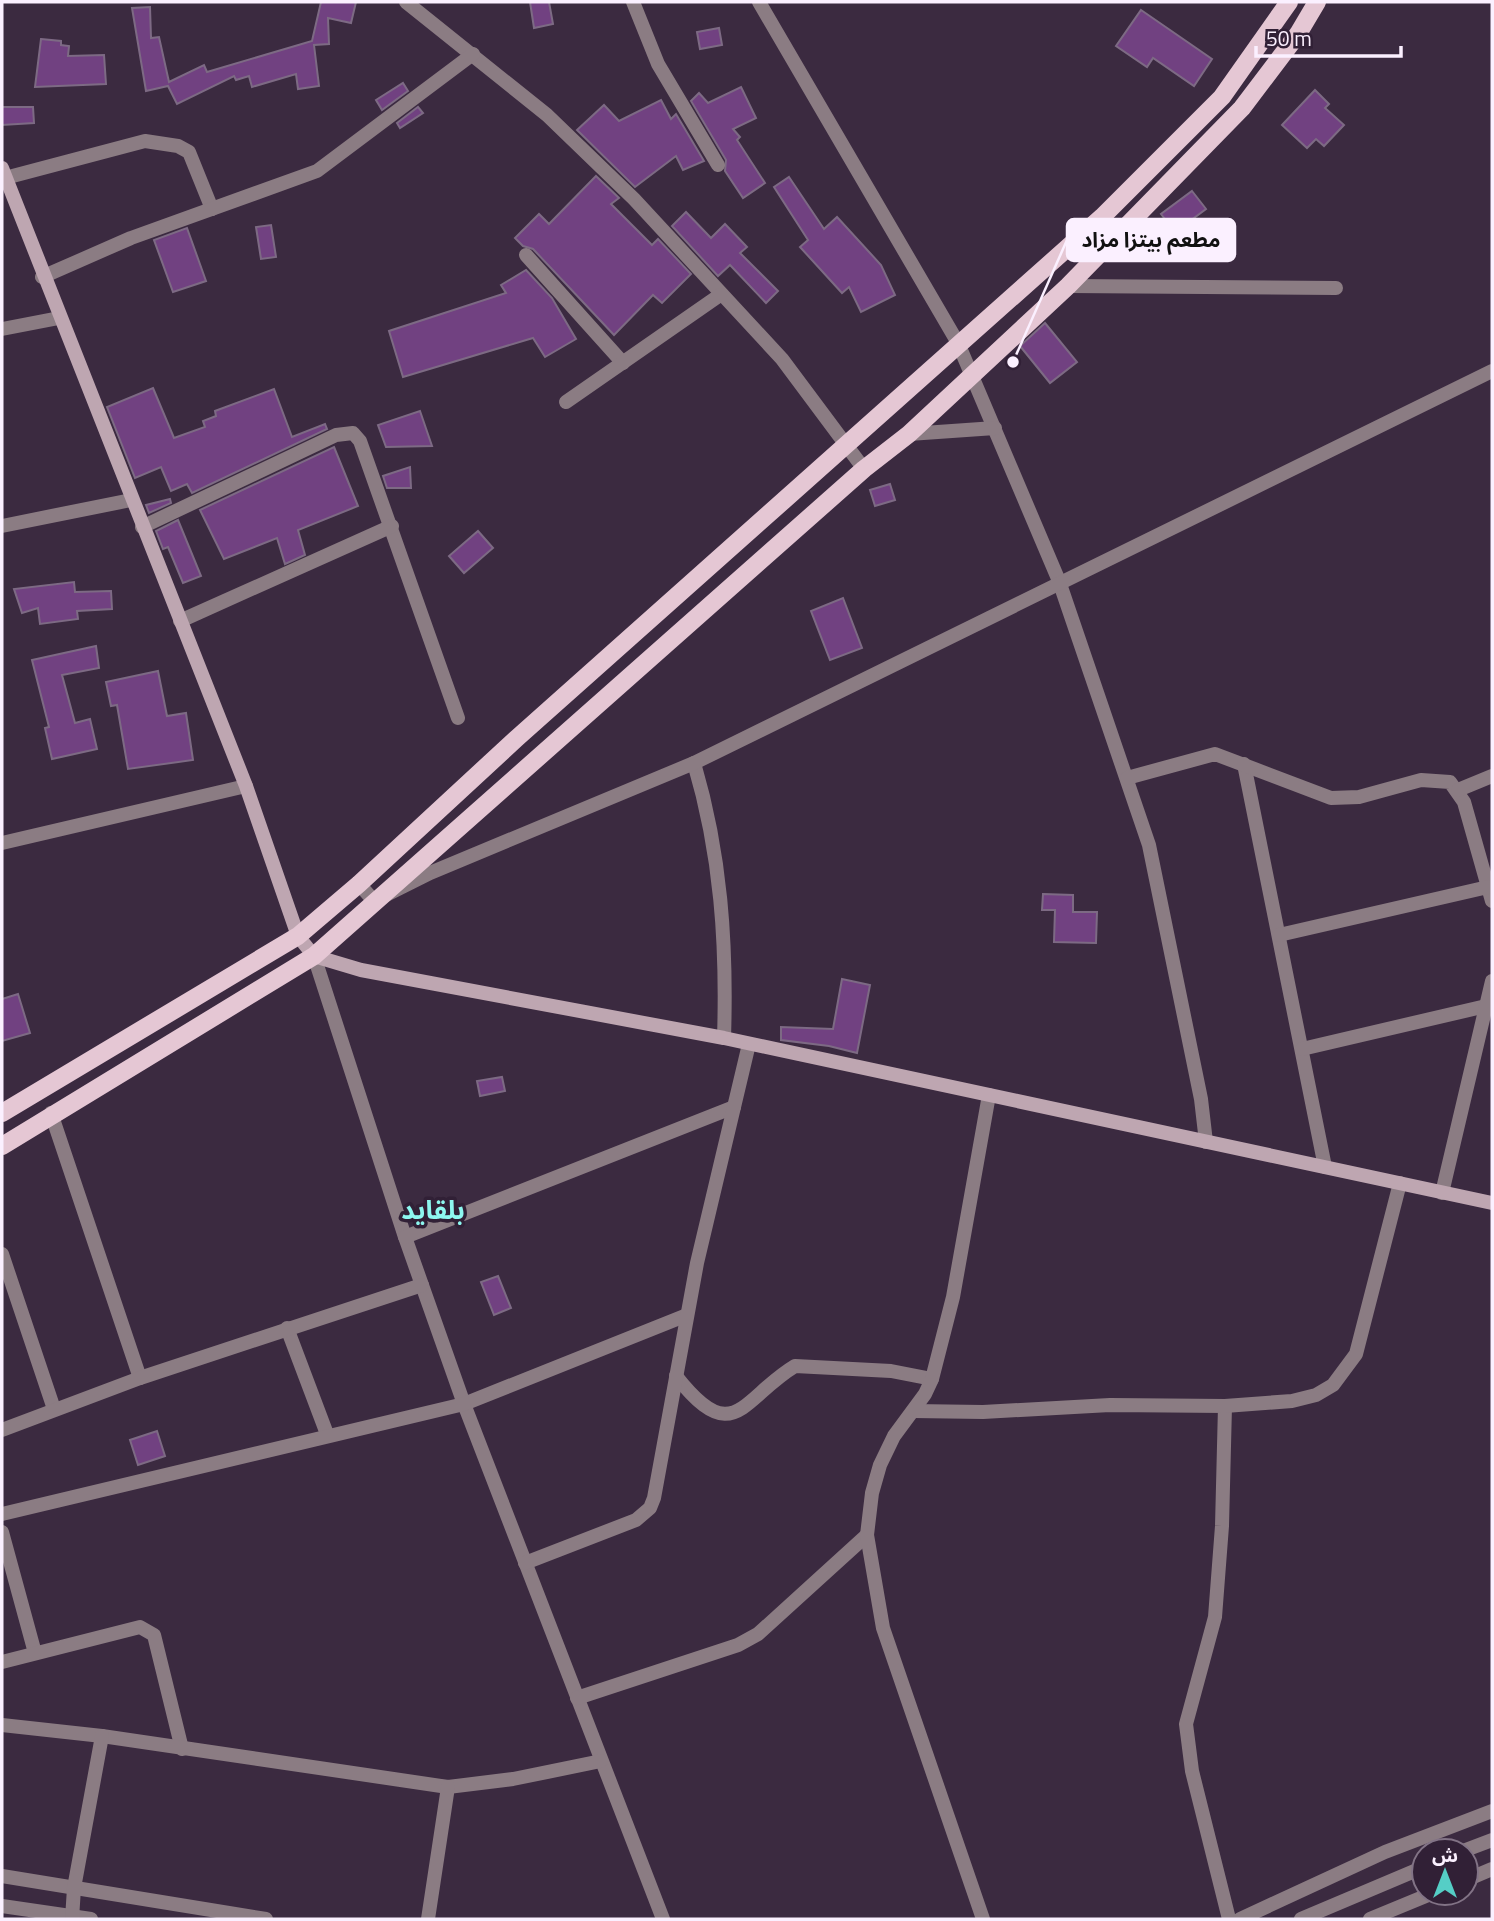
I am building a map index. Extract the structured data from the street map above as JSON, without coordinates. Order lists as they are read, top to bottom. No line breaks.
{"districts":["بلقايد"],"places":["مطعم بيتزا مزاد"],"scale_bar":"50 m","north":"top"}
